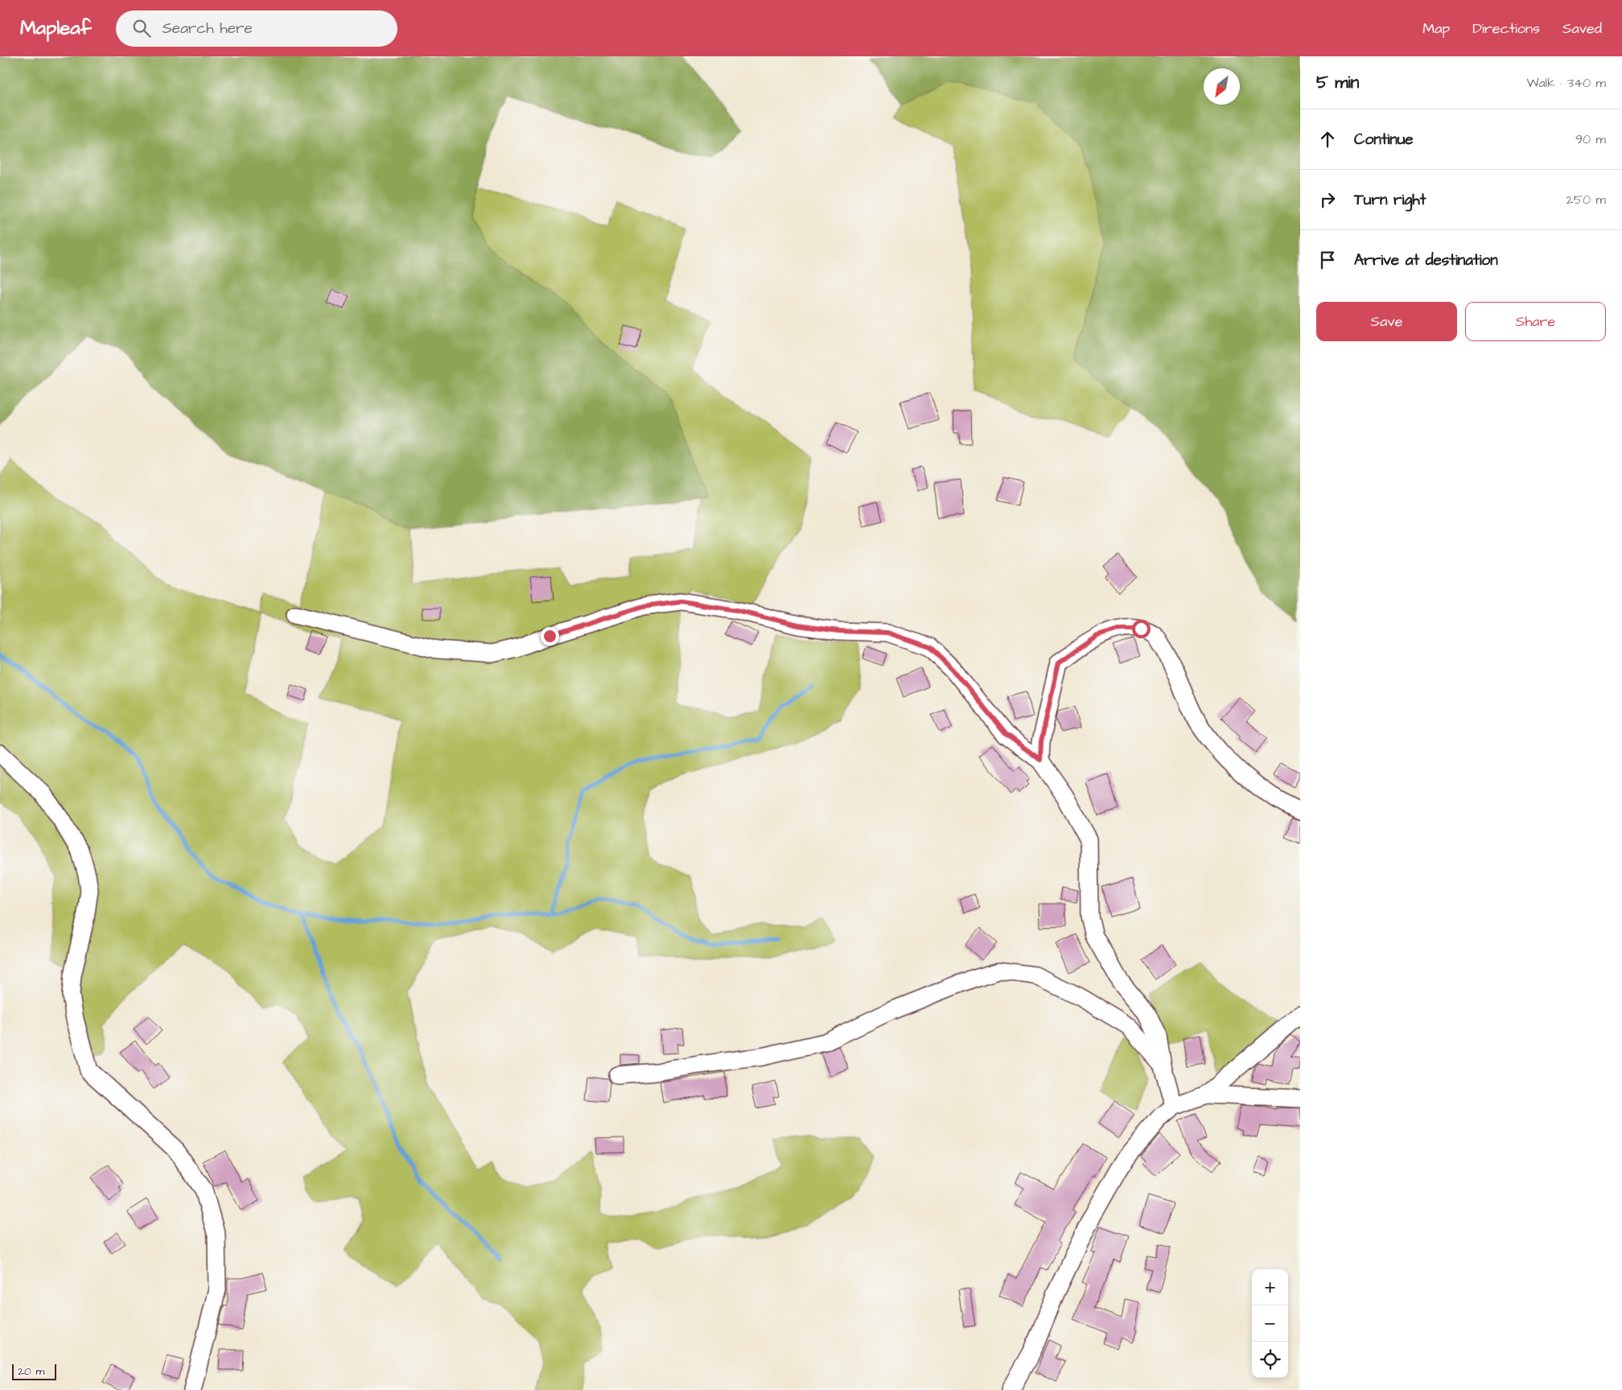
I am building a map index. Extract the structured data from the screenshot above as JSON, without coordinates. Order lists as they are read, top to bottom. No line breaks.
{"scale_bar":"20 m","north":"bottom left","page":{"header":"Mapleaf","search":"Search here","nav":["Map","Directions","Saved"],"heading":["5 min","Walk · 340 m"],"list":[["Continue","90 m"],["Turn right","250 m"],"Arrive at destination"],"buttons":["Save","Share"],"map_buttons":["+","−"],"scale":"20 m"}}
